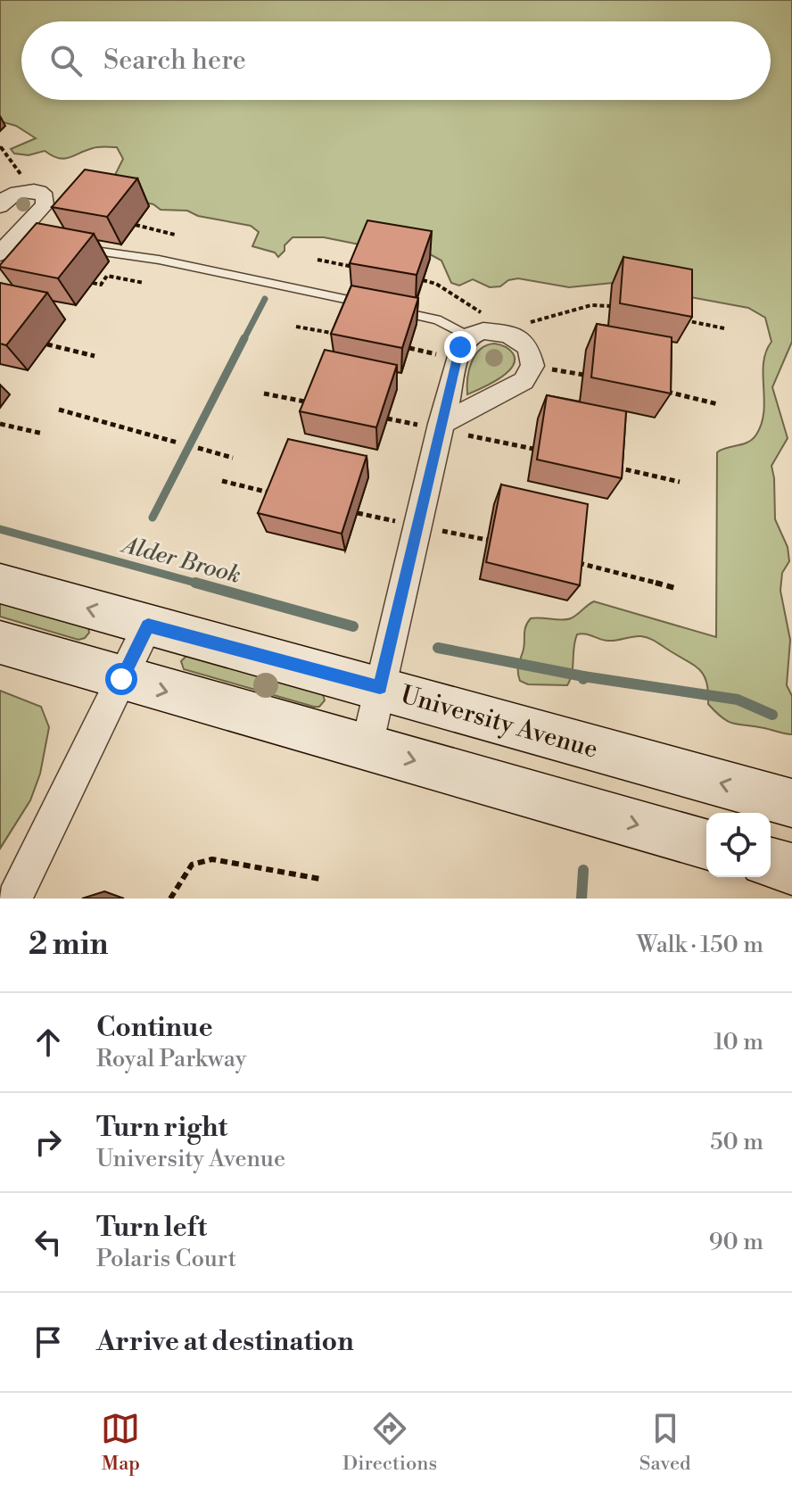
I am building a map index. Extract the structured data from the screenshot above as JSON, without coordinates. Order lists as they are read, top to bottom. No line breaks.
{"streets":{"main road":["University Avenue"]},"water":["Alder Brook"],"page":{"search":"Search here","heading":["2 min","Walk · 150 m"],"list":[["Continue","Royal Parkway","10 m"],["Turn right","University Avenue","50 m"],["Turn left","Polaris Court","90 m"],"Arrive at destination"],"nav":["Map","Directions","Saved"]}}
